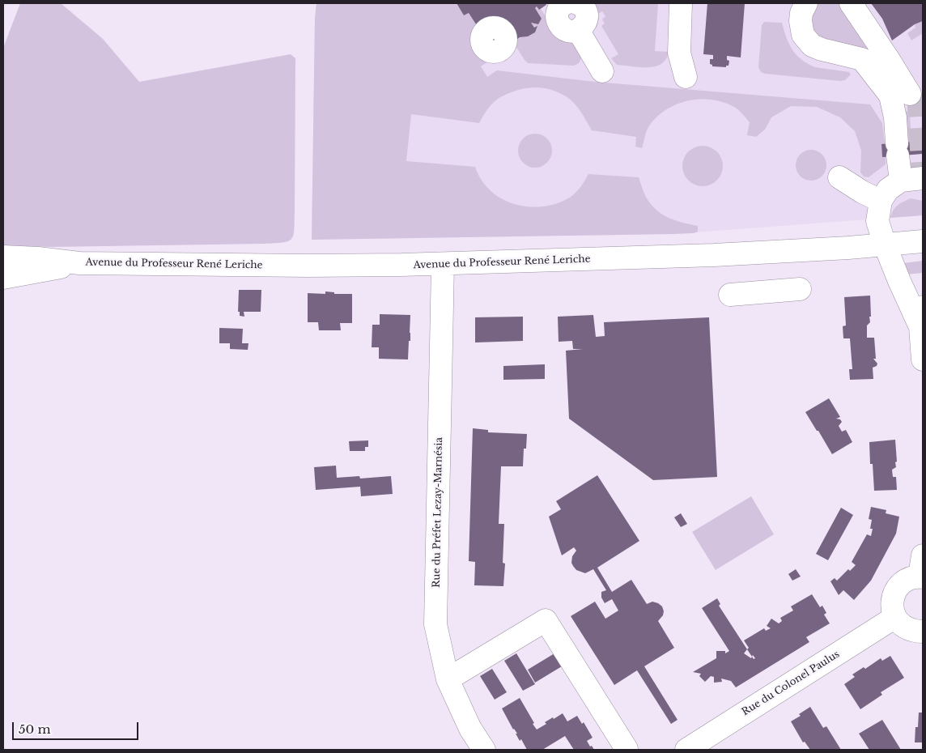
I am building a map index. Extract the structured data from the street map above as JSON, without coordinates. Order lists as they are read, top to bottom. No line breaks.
{"streets":{"street":["Avenue du Professeur René Leriche","Rue du Préfet Lezay-Marnésia","Rue du Colonel Paulus"]},"crossings":[["Avenue du Professeur René Leriche","Rue du Préfet Lezay-Marnésia"]],"scale_bar":"50 m"}
